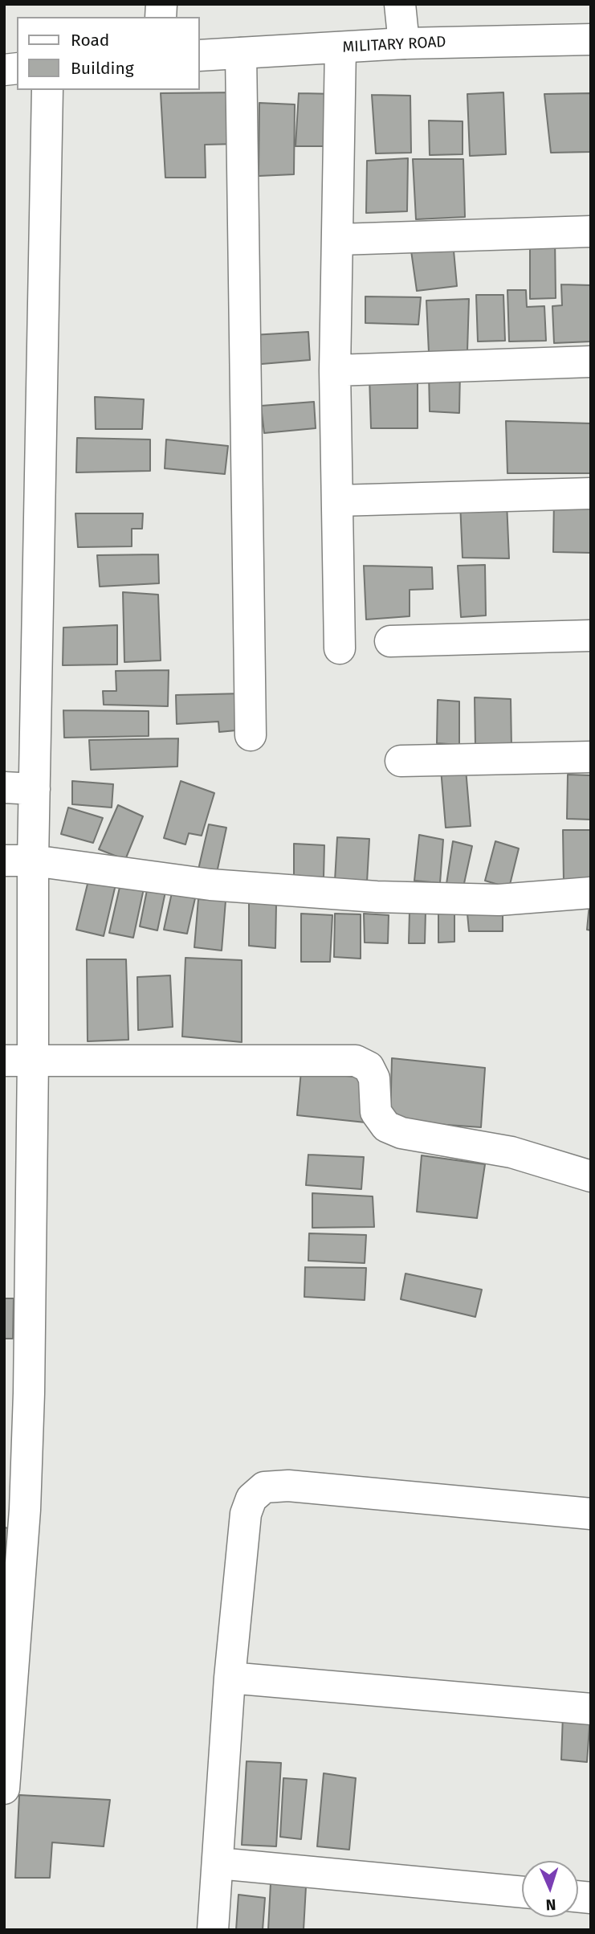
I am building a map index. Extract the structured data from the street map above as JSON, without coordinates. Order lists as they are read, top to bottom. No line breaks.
{"streets":{"street":["MILITARY ROAD"]},"legend":["Road","Building"],"north":"bottom"}
